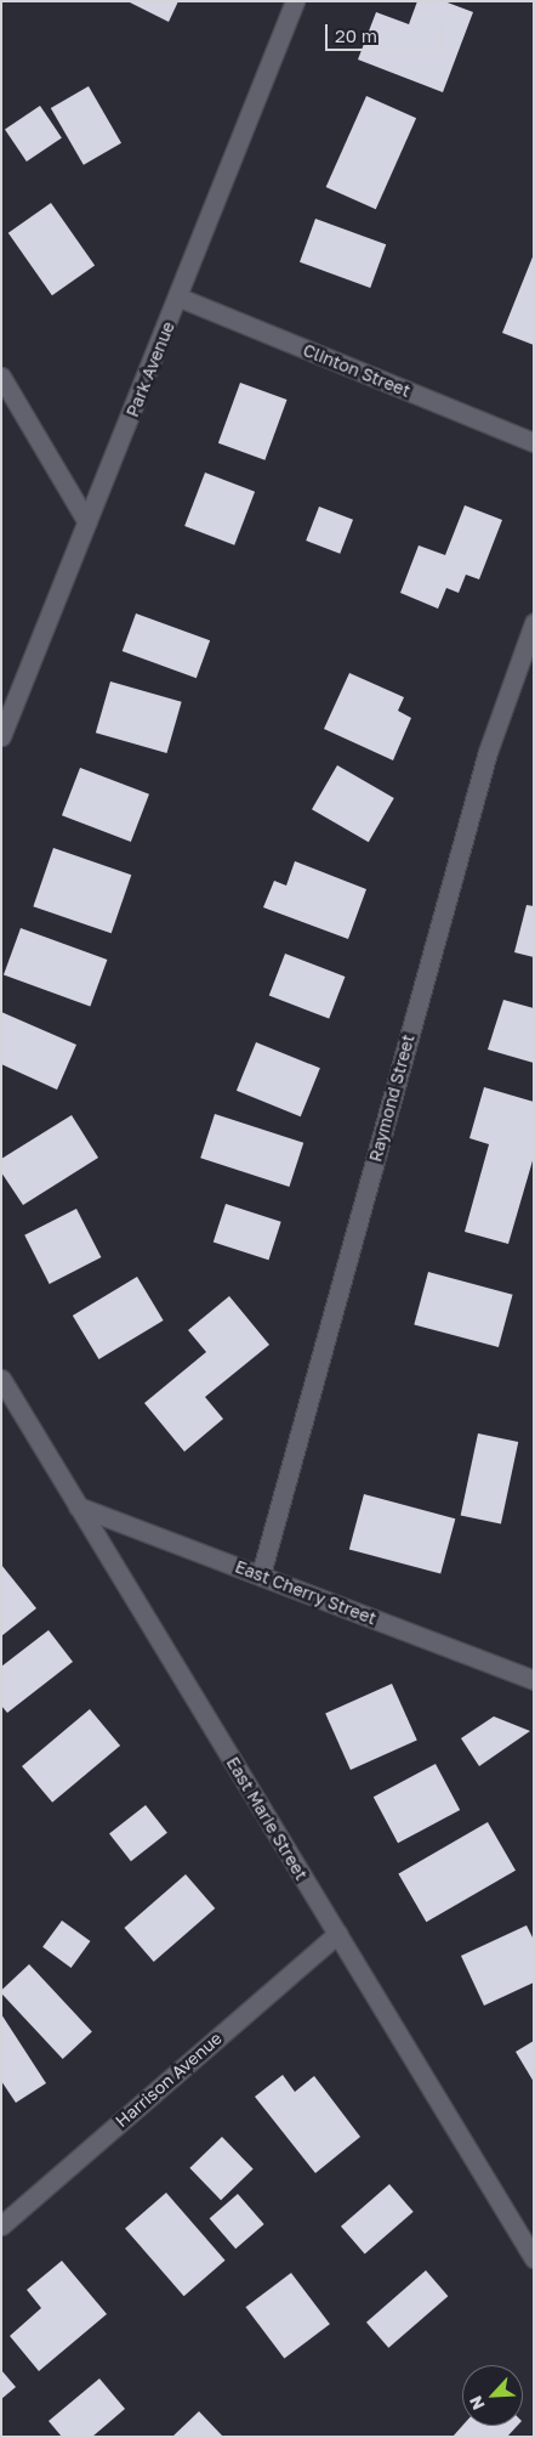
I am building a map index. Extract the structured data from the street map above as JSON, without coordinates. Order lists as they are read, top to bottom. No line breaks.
{"streets":{"street":["Park Avenue","Clinton Street","Raymond Street","East Cherry Street","East Marie Street","Harrison Avenue"]},"crossings":[["Park Avenue","Clinton Street"],["Raymond Street","East Cherry Street"],["East Cherry Street","East Marie Street"],["East Marie Street","Harrison Avenue"]],"scale_bar":"20 m","north":"bottom left"}
